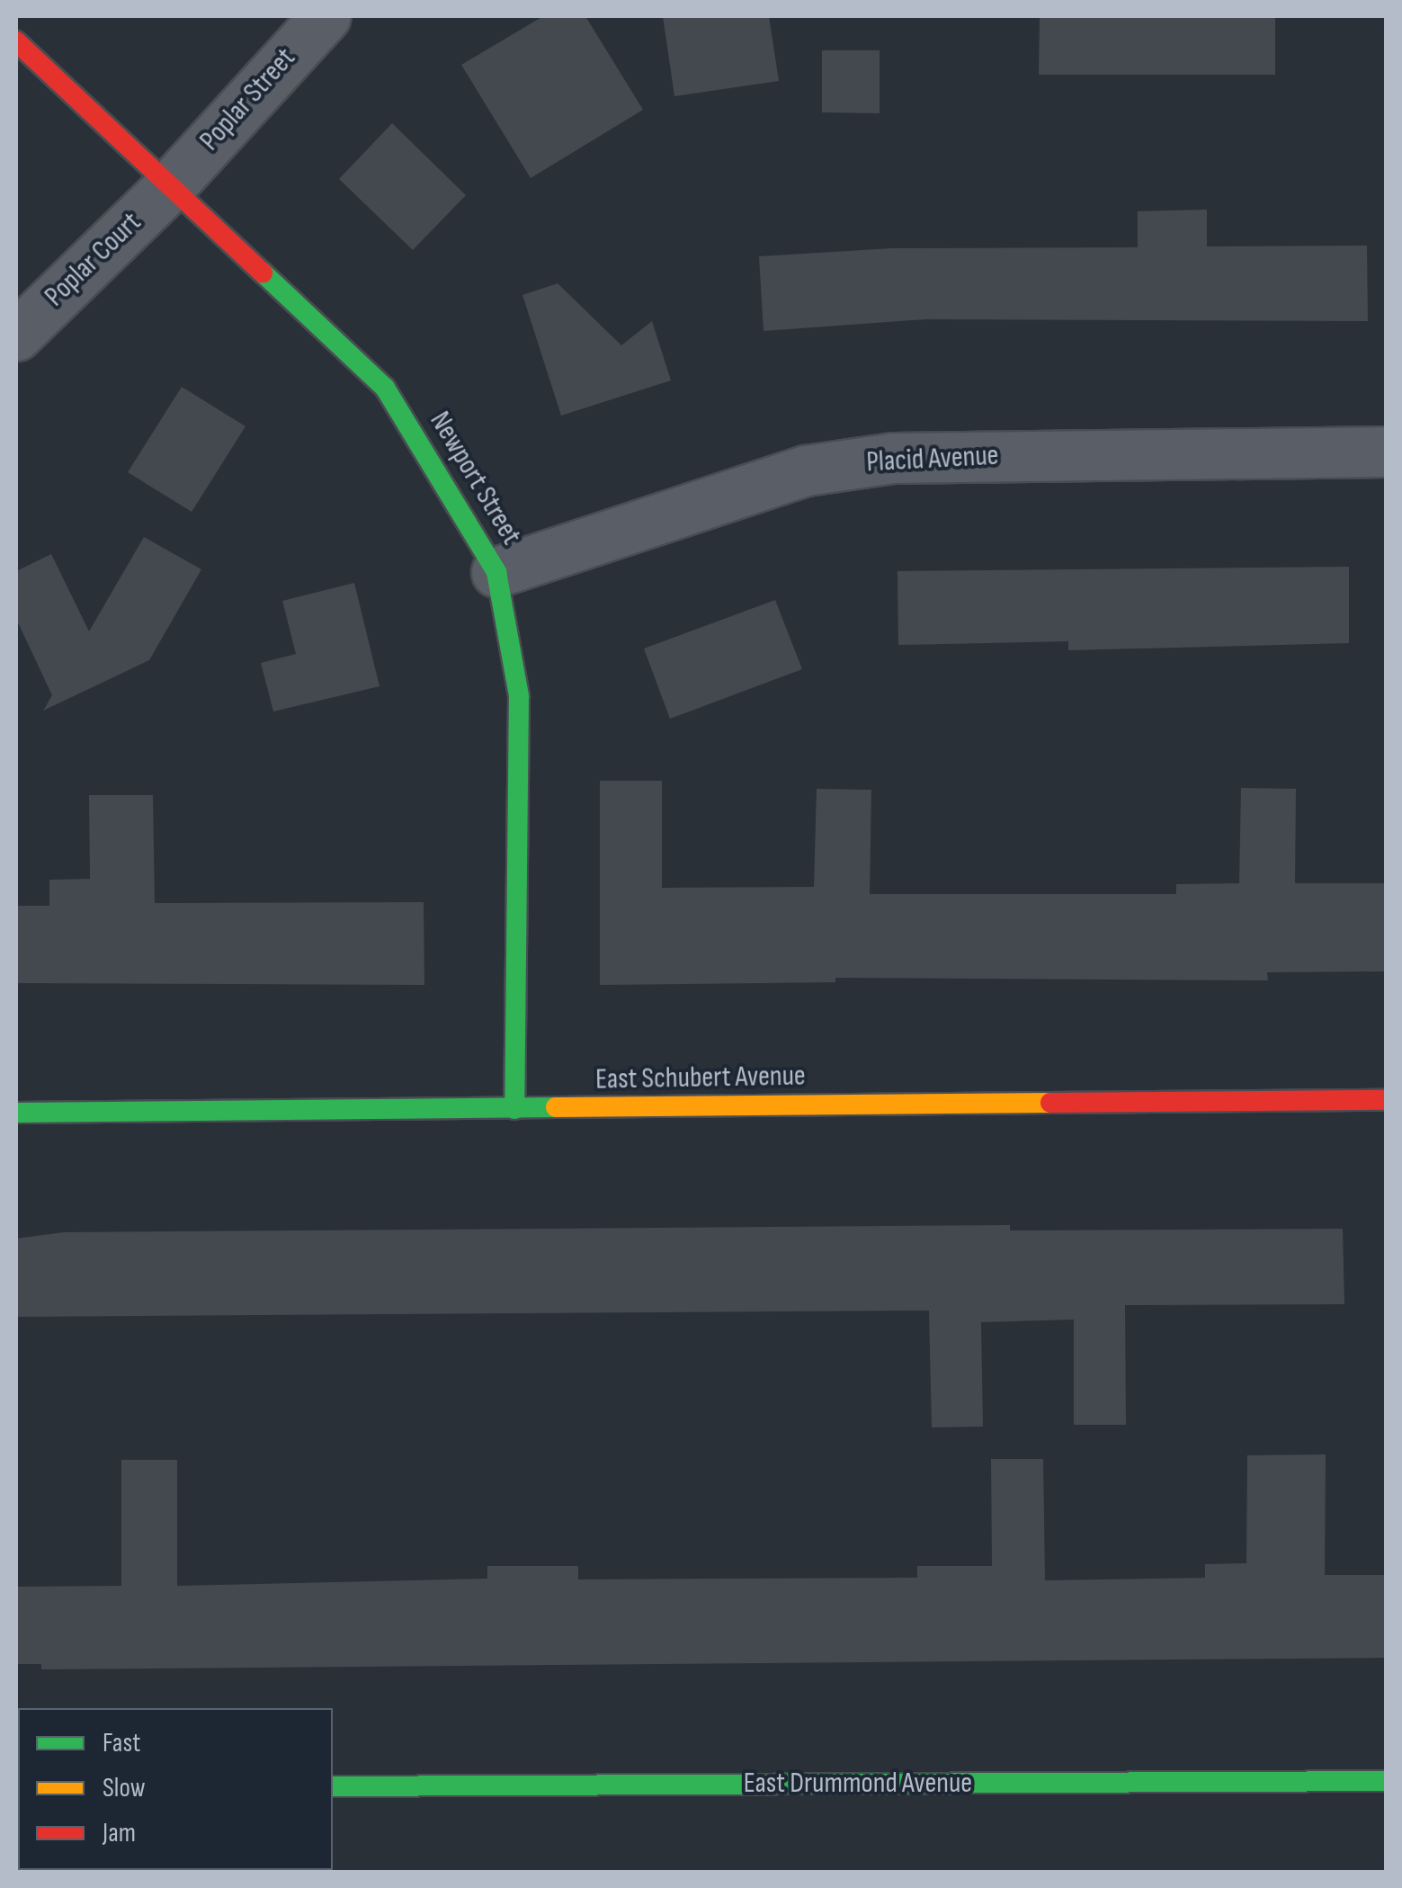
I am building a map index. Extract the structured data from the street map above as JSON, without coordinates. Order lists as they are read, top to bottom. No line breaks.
{"streets":{"street":["Poplar Street","Poplar Court","Placid Avenue","Newport Street","East Schubert Avenue","East Drummond Avenue"]},"crossings":[["Poplar Street","Poplar Court"],["Poplar Street","Newport Street"],["Poplar Court","Newport Street"],["Placid Avenue","Newport Street"],["Newport Street","East Schubert Avenue"]],"legend":["Fast","Slow","Jam"]}
